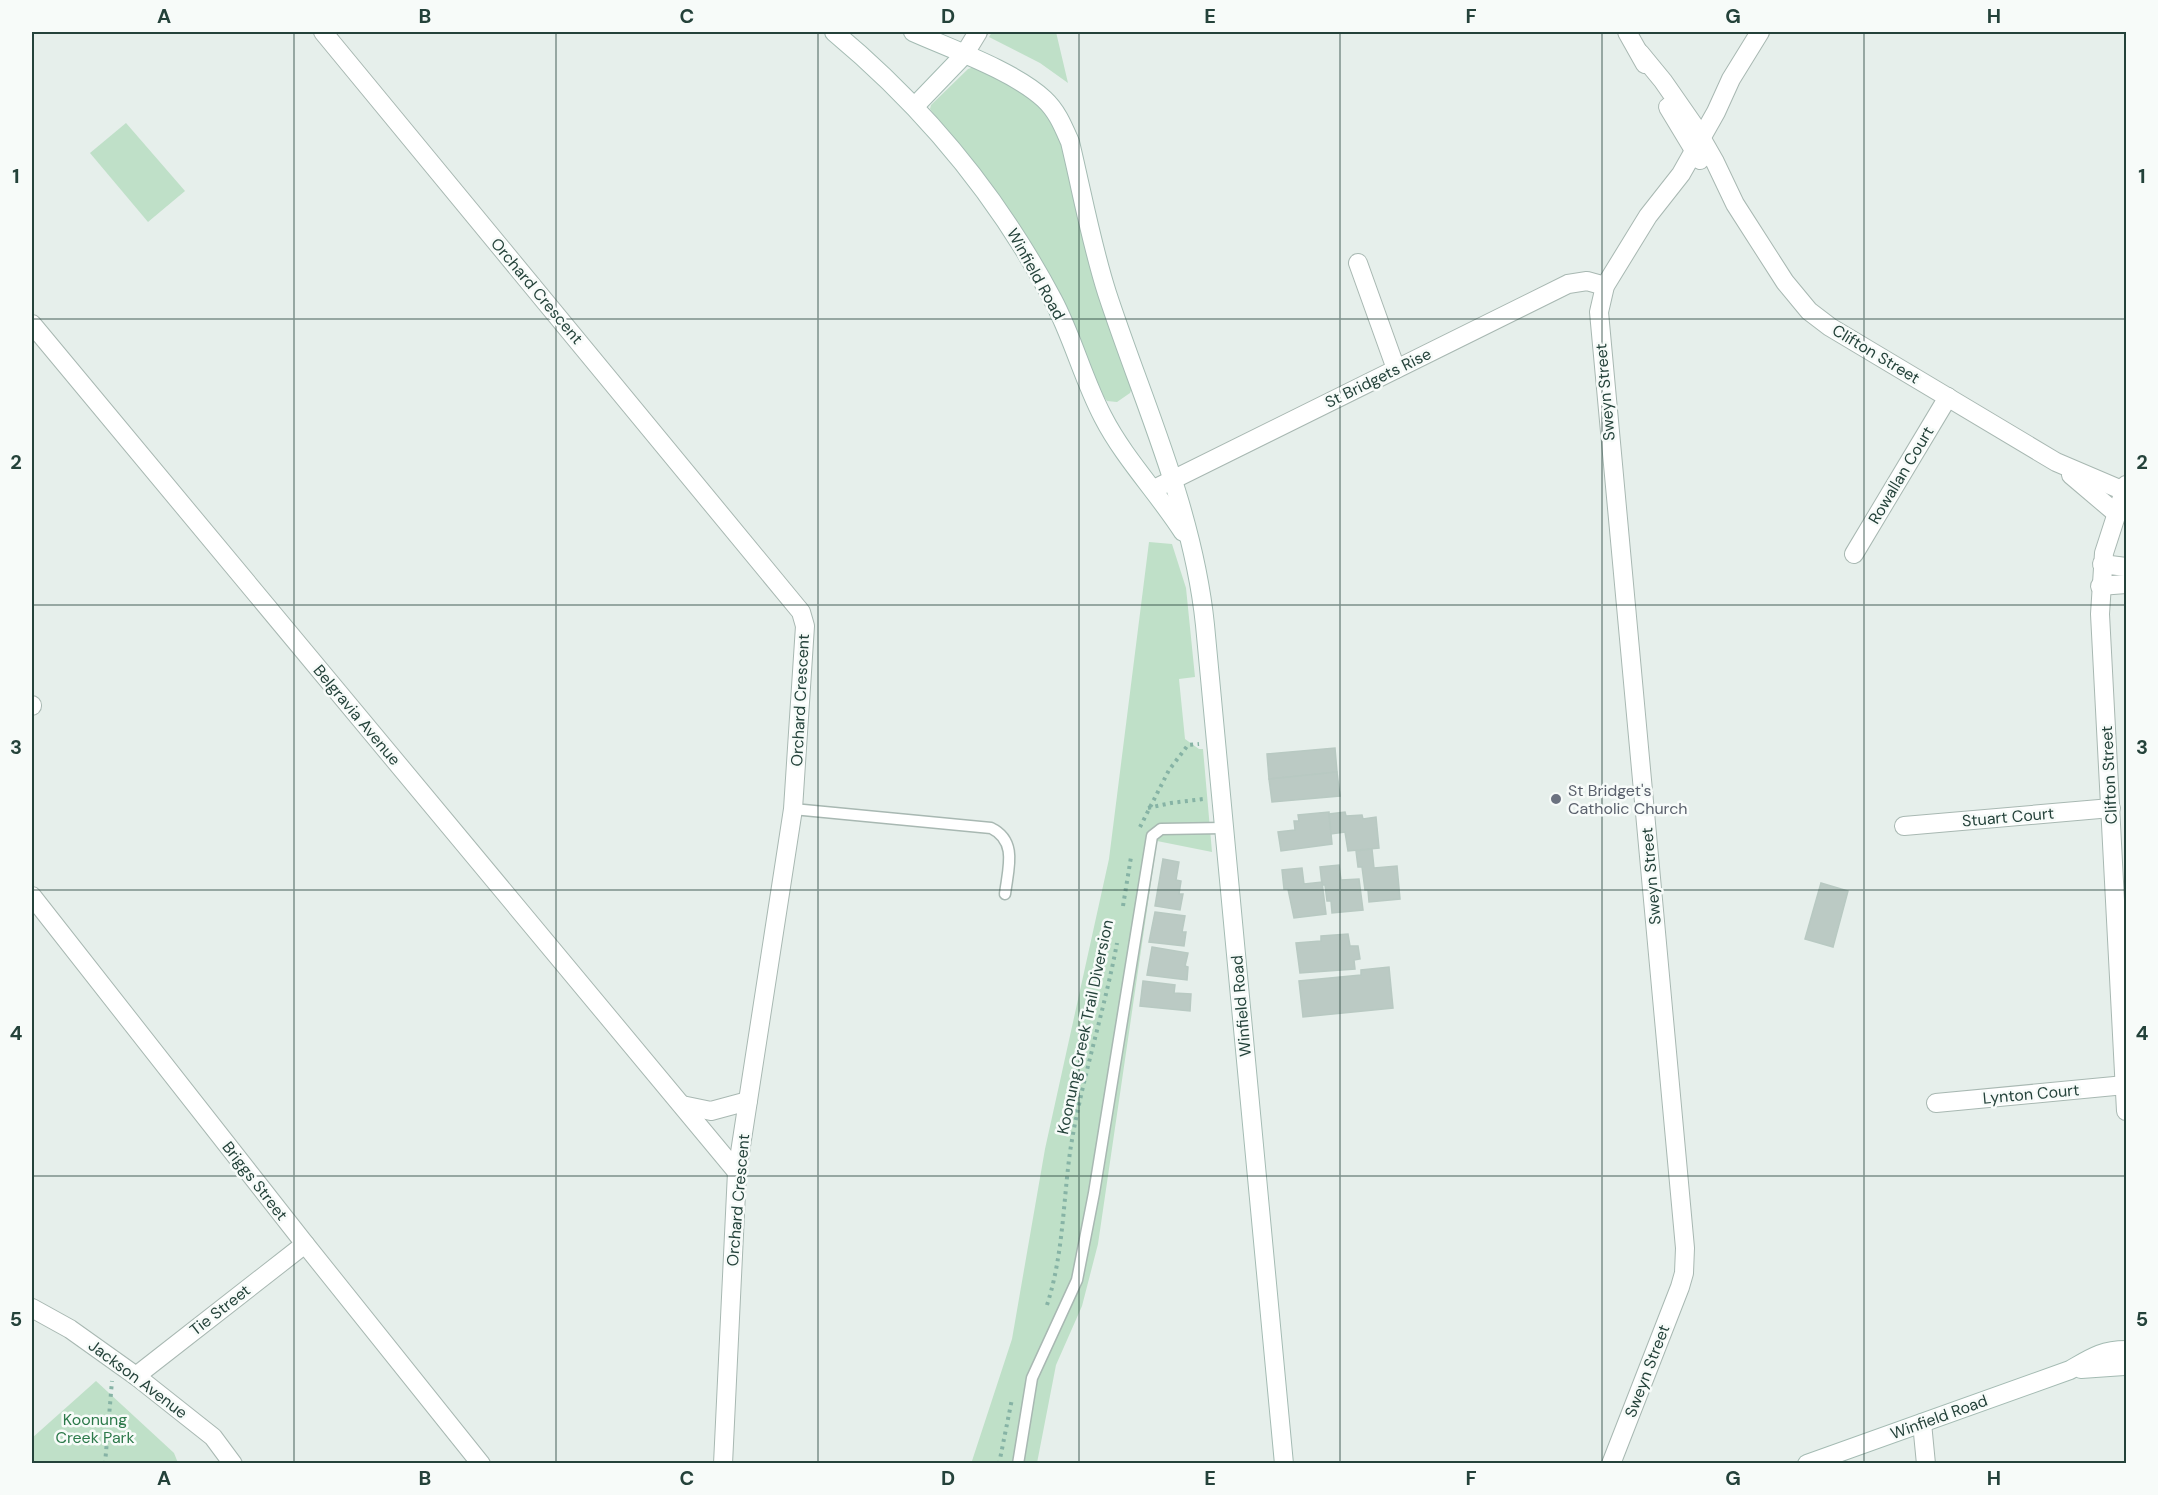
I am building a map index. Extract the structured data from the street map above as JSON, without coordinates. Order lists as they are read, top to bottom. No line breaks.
{"streets":{"street":["Winfield Road","Orchard Crescent","Clifton Street","St Bridgets Rise","Sweyn Street","Rowallan Court","Belgravia Avenue","Stuart Court","Lynton Court","Briggs Street","Tie Street","Jackson Avenue"],"path":["Koonung Creek Trail Diversion"]},"crossings":[["Winfield Road","St Bridgets Rise"],["Orchard Crescent","Belgravia Avenue"],["Clifton Street","Sweyn Street"],["Clifton Street","Rowallan Court"],["Clifton Street","Stuart Court"],["Clifton Street","Lynton Court"],["St Bridgets Rise","Sweyn Street"],["Briggs Street","Tie Street"],["Tie Street","Jackson Avenue"]],"parks":["Koonung Creek Park"],"places":["St Bridget's Catholic Church"],"grid":{"columns":["A","B","C","D","E","F","G","H"],"rows":["1","2","3","4","5"]}}
